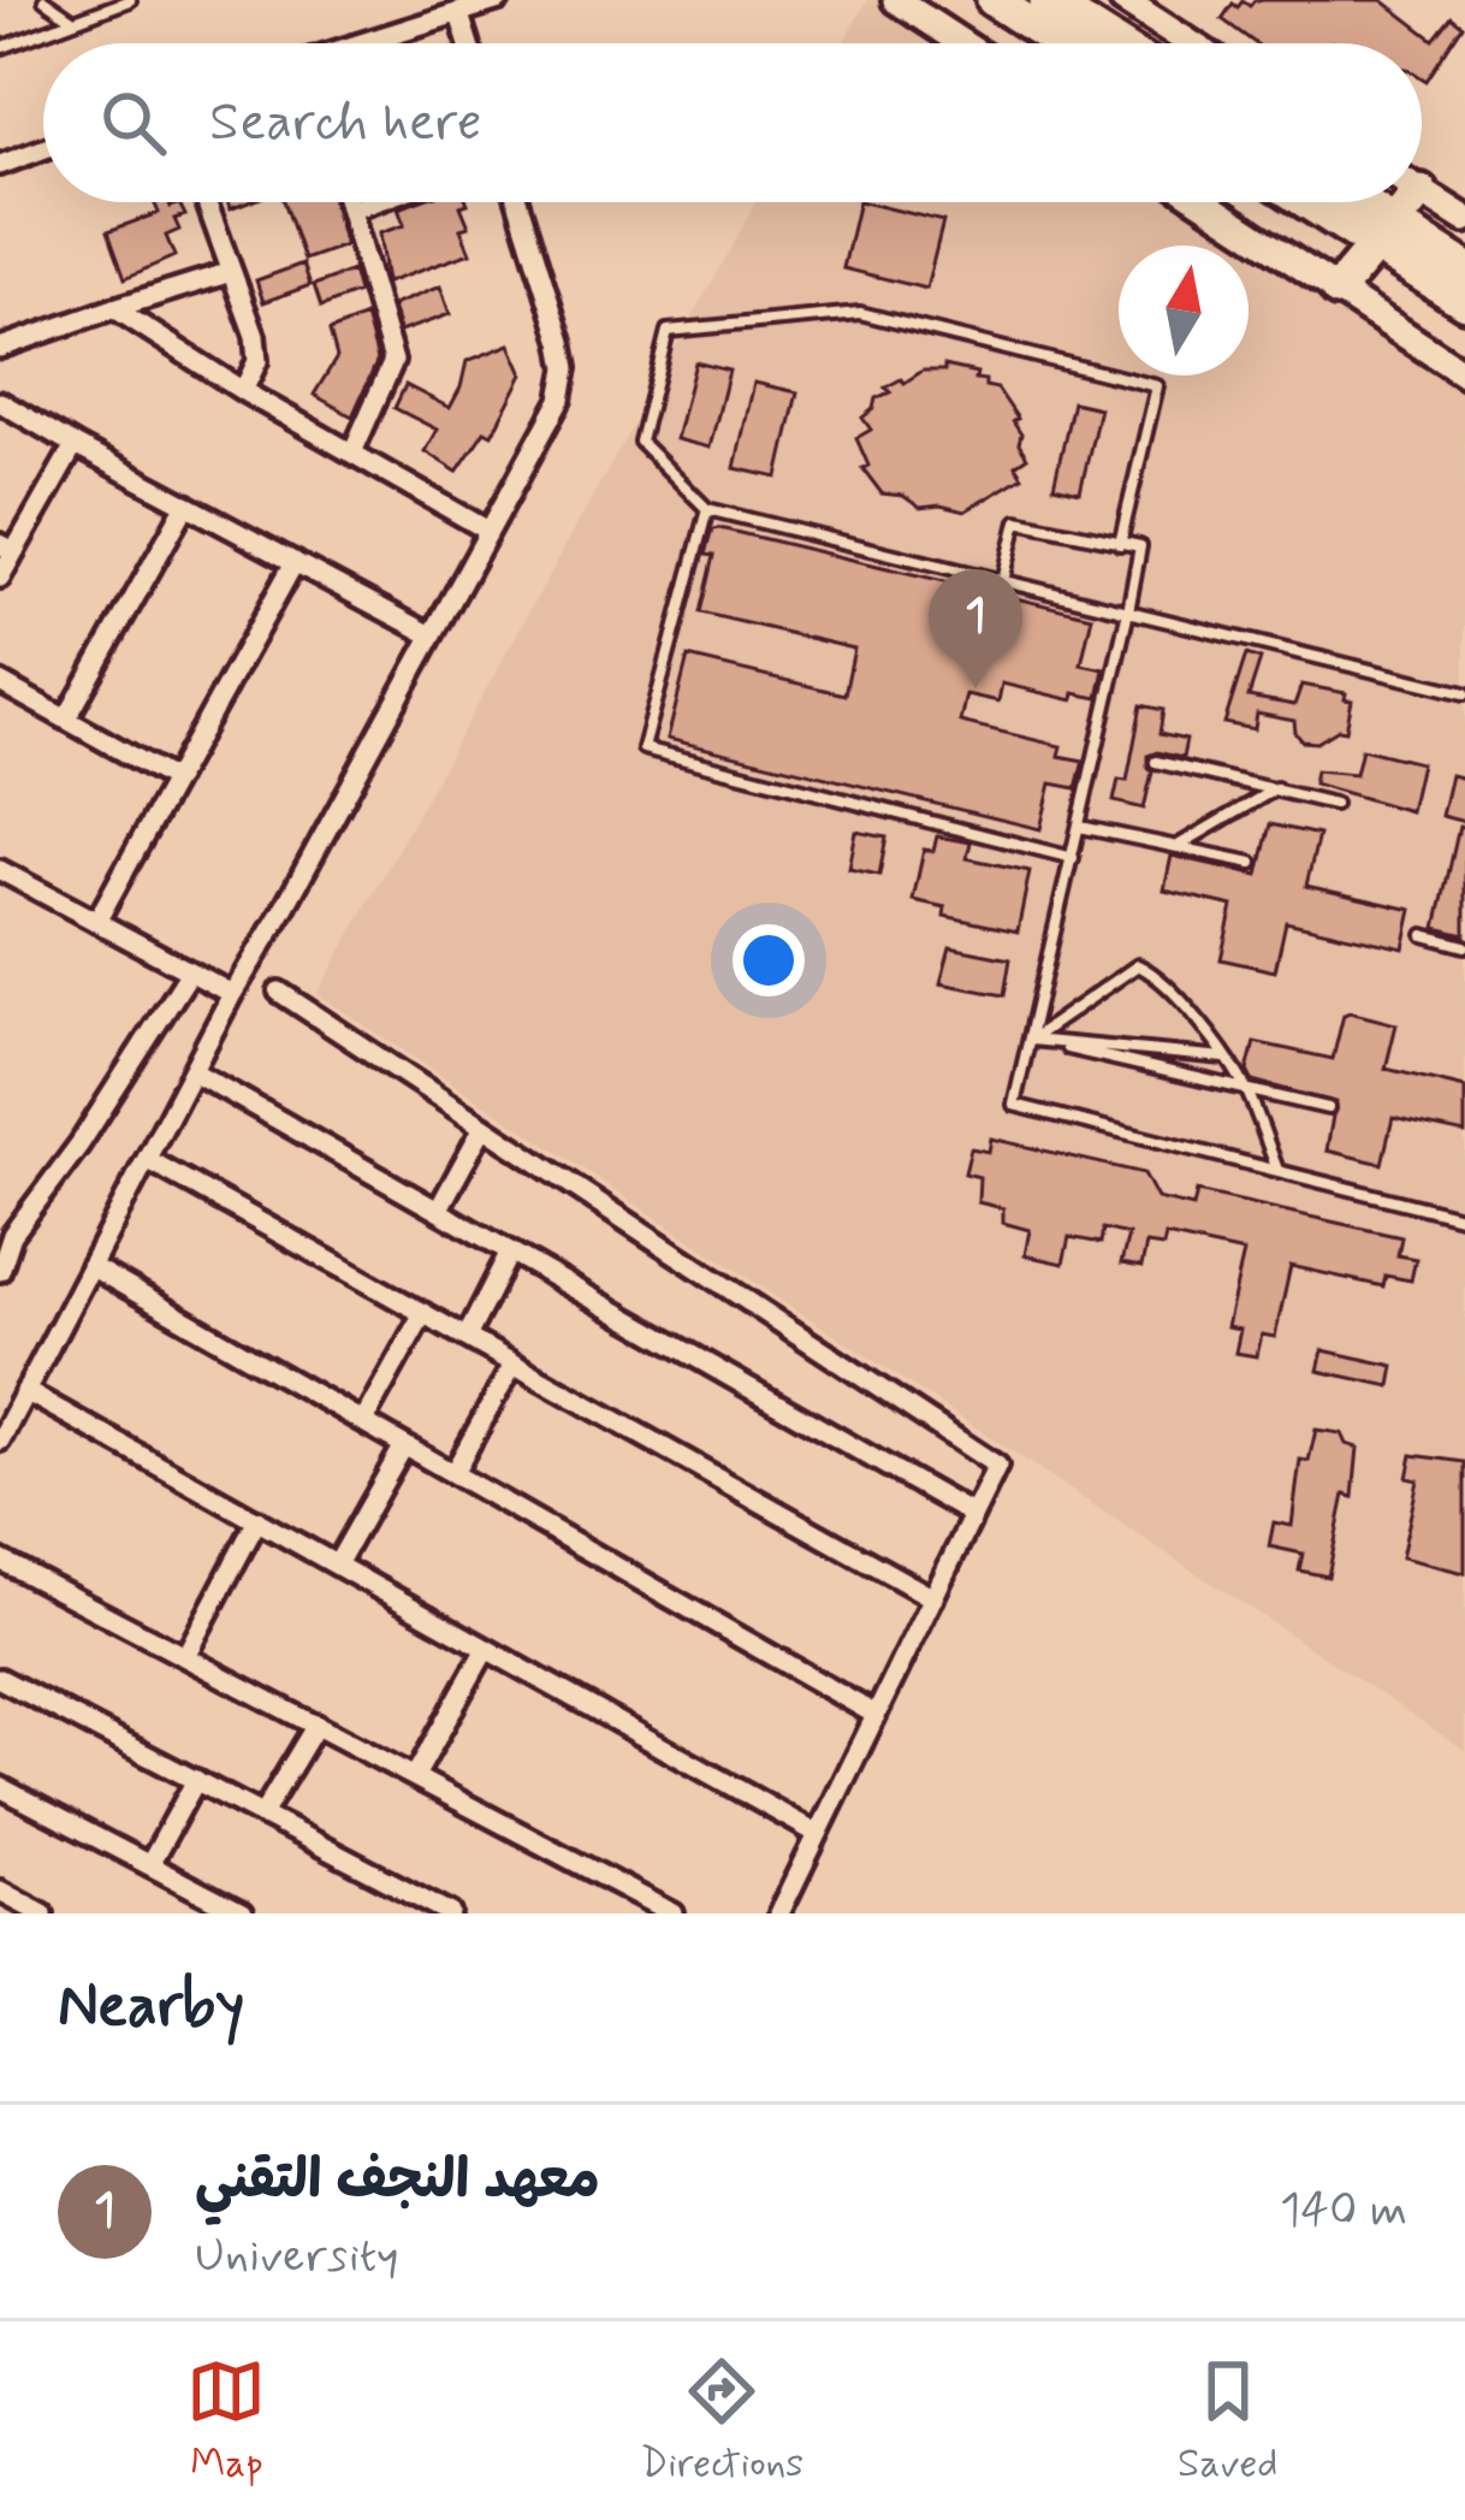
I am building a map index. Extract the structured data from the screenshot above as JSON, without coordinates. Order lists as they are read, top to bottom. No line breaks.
{"north":"top","page":{"search":"Search here","pins":"1","heading":"Nearby","list":[{"mark":"1","name":"معهد النجف التقني","note":"University","value":"140 m"}],"nav":["Map","Directions","Saved"]}}
